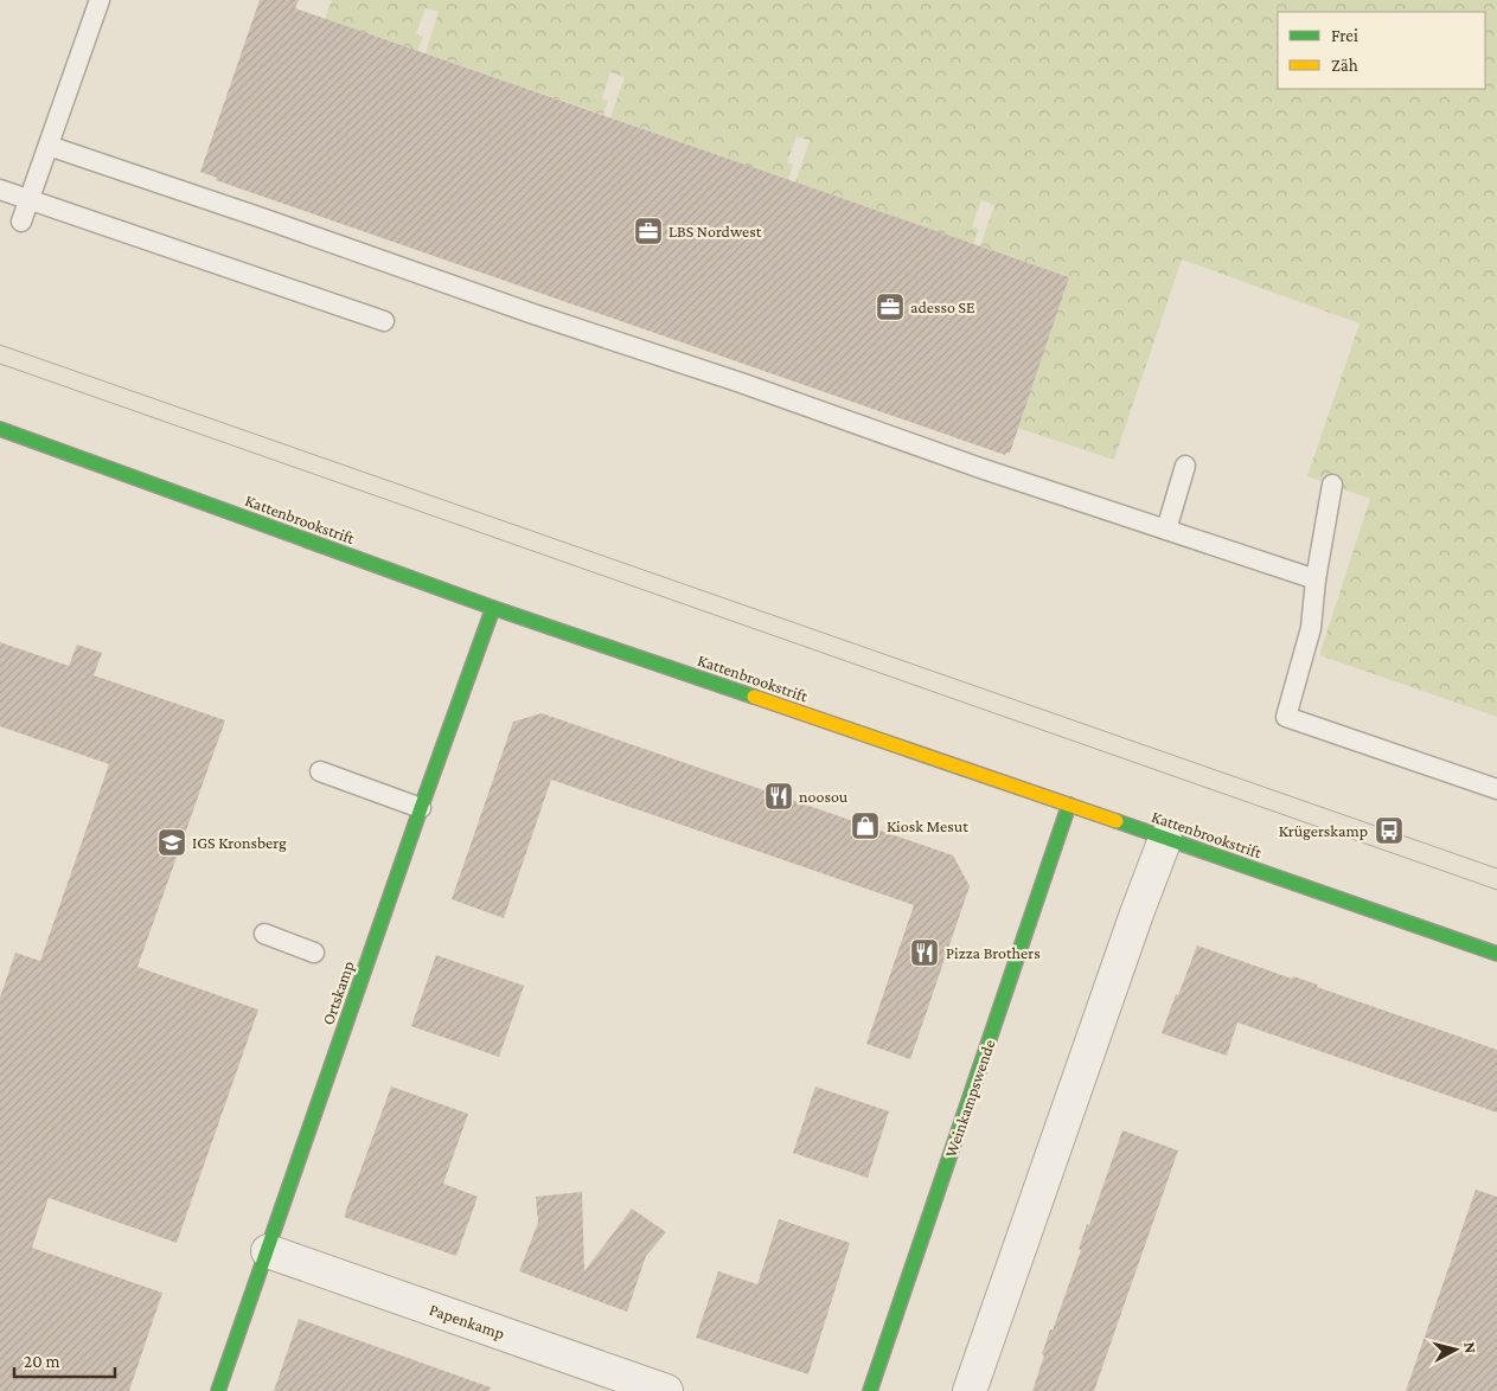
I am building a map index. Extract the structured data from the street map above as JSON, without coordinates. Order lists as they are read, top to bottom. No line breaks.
{"streets":{"main road":["Kattenbrookstrift","Ortskamp","Weinkampswende"],"street":["Papenkamp"]},"crossings":[["Kattenbrookstrift","Ortskamp"],["Kattenbrookstrift","Weinkampswende"],["Ortskamp","Papenkamp"]],"places":{"office":["LBS Nordwest","adesso SE"],"restaurant":["noosou","Pizza Brothers"],"shop":["Kiosk Mesut"],"bus stop":["Krügerskamp"],"school or university":["IGS Kronsberg"]},"legend":["Frei","Zäh"],"scale_bar":"20 m","north":"right"}
